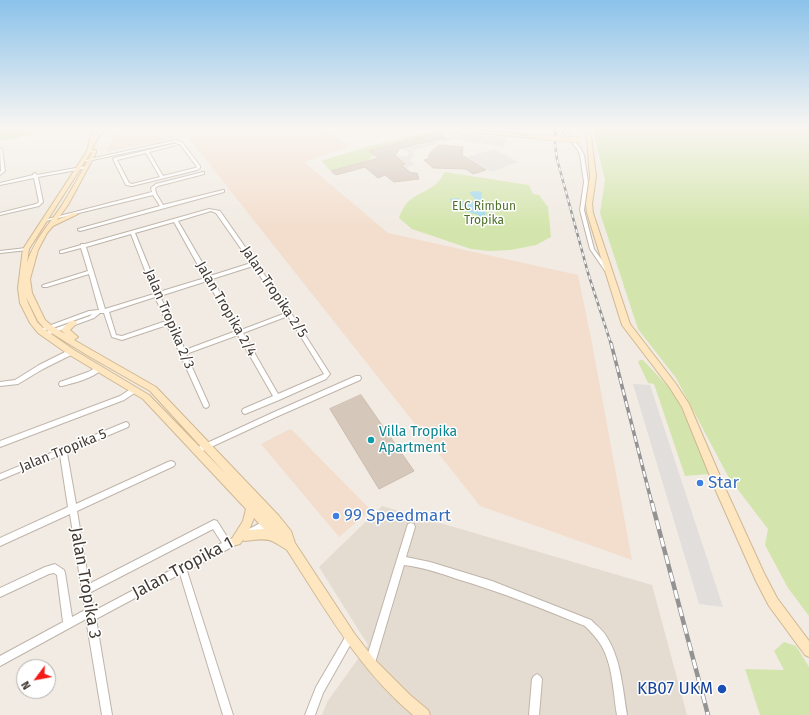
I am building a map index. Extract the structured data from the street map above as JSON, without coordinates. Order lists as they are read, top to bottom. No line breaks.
{"streets":{"street":["Jalan Tropika 2/5","Jalan Tropika 2/4","Jalan Tropika 2/3","Jalan Tropika 5","Jalan Tropika 1","Jalan Tropika 3"]},"crossings":[["Jalan Tropika 2/5","Jalan Tropika 2/4"],["Jalan Tropika 5","Jalan Tropika 3"],["Jalan Tropika 1","Jalan Tropika 3"]],"parks":["ELC Rimbun Tropika"],"places":["Villa Tropika Apartment","Star","99 Speedmart","KB07 UKM"],"north":"bottom left"}
